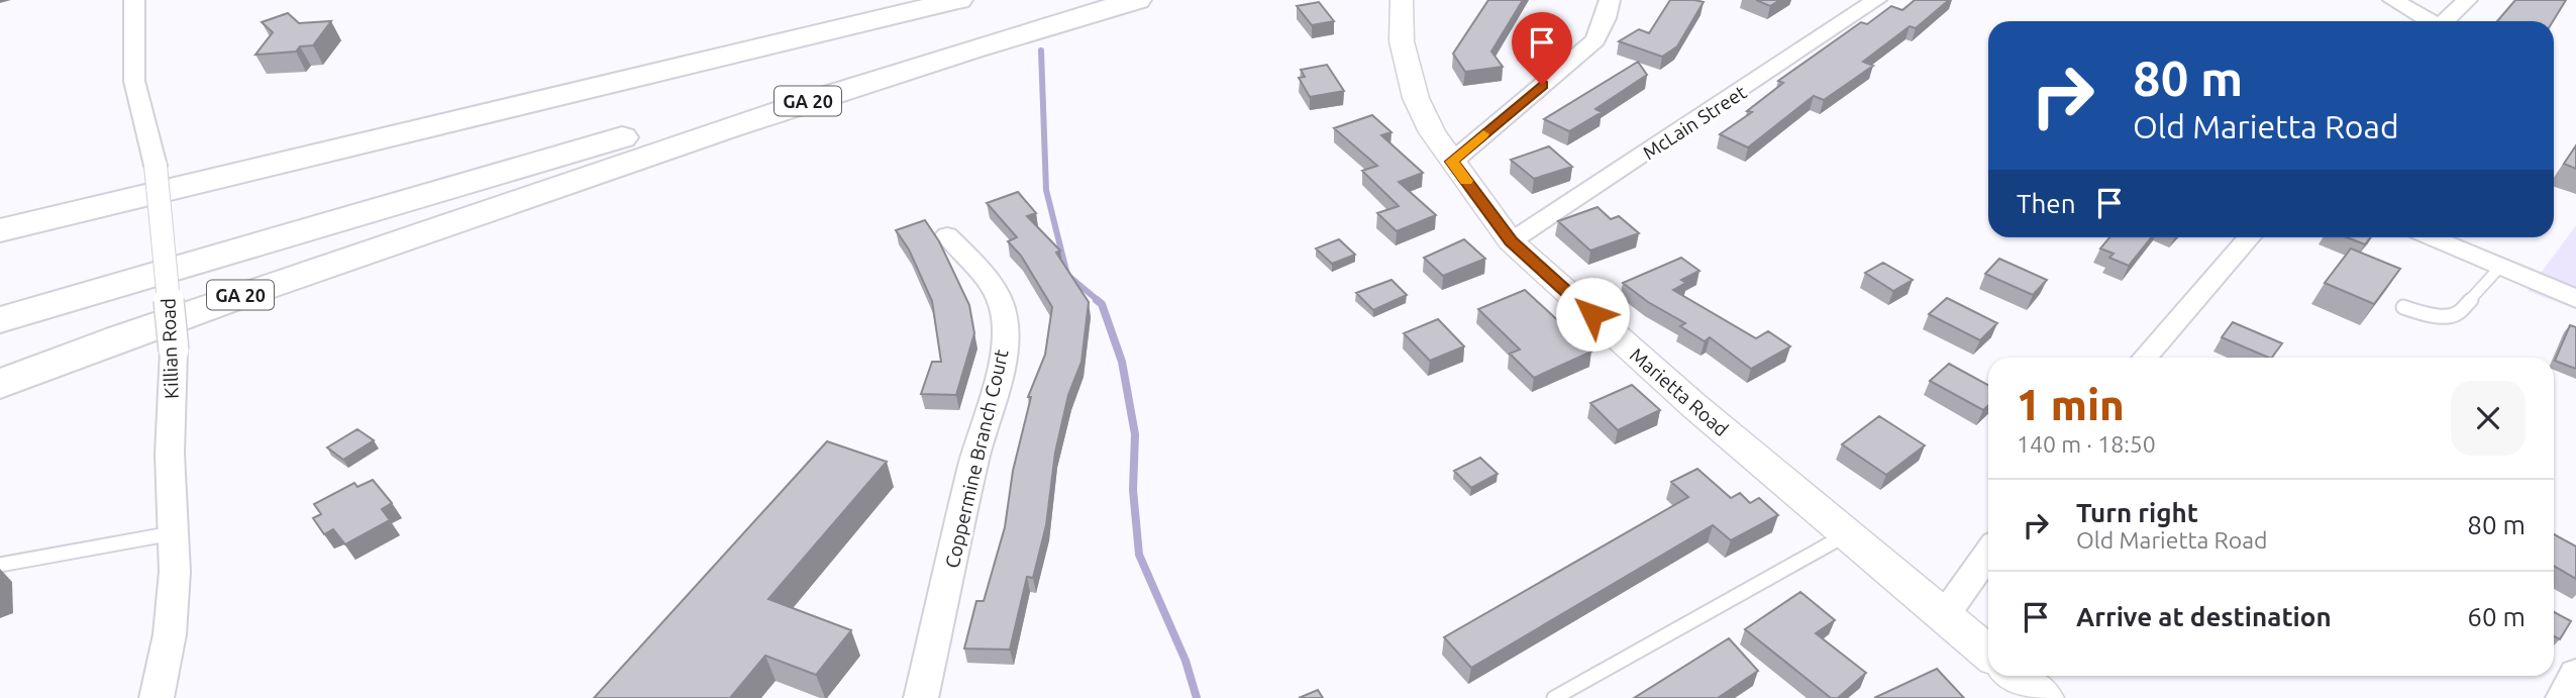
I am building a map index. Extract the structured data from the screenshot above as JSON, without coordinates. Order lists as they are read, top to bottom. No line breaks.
{"streets":{"highway":["GA 20"],"street":["McLain Street","Killian Road","Marietta Road","Coppermine Branch Court"]},"crossings":[["McLain Street","Marietta Road"]],"page":{"turn":["80 m","Old Marietta Road"],"then":"Then","heading":["1 min","140 m · 18:50"],"list":[{"name":"Turn right","note":"Old Marietta Road","value":"80 m"},{"name":"Arrive at destination","value":"60 m"}]}}
